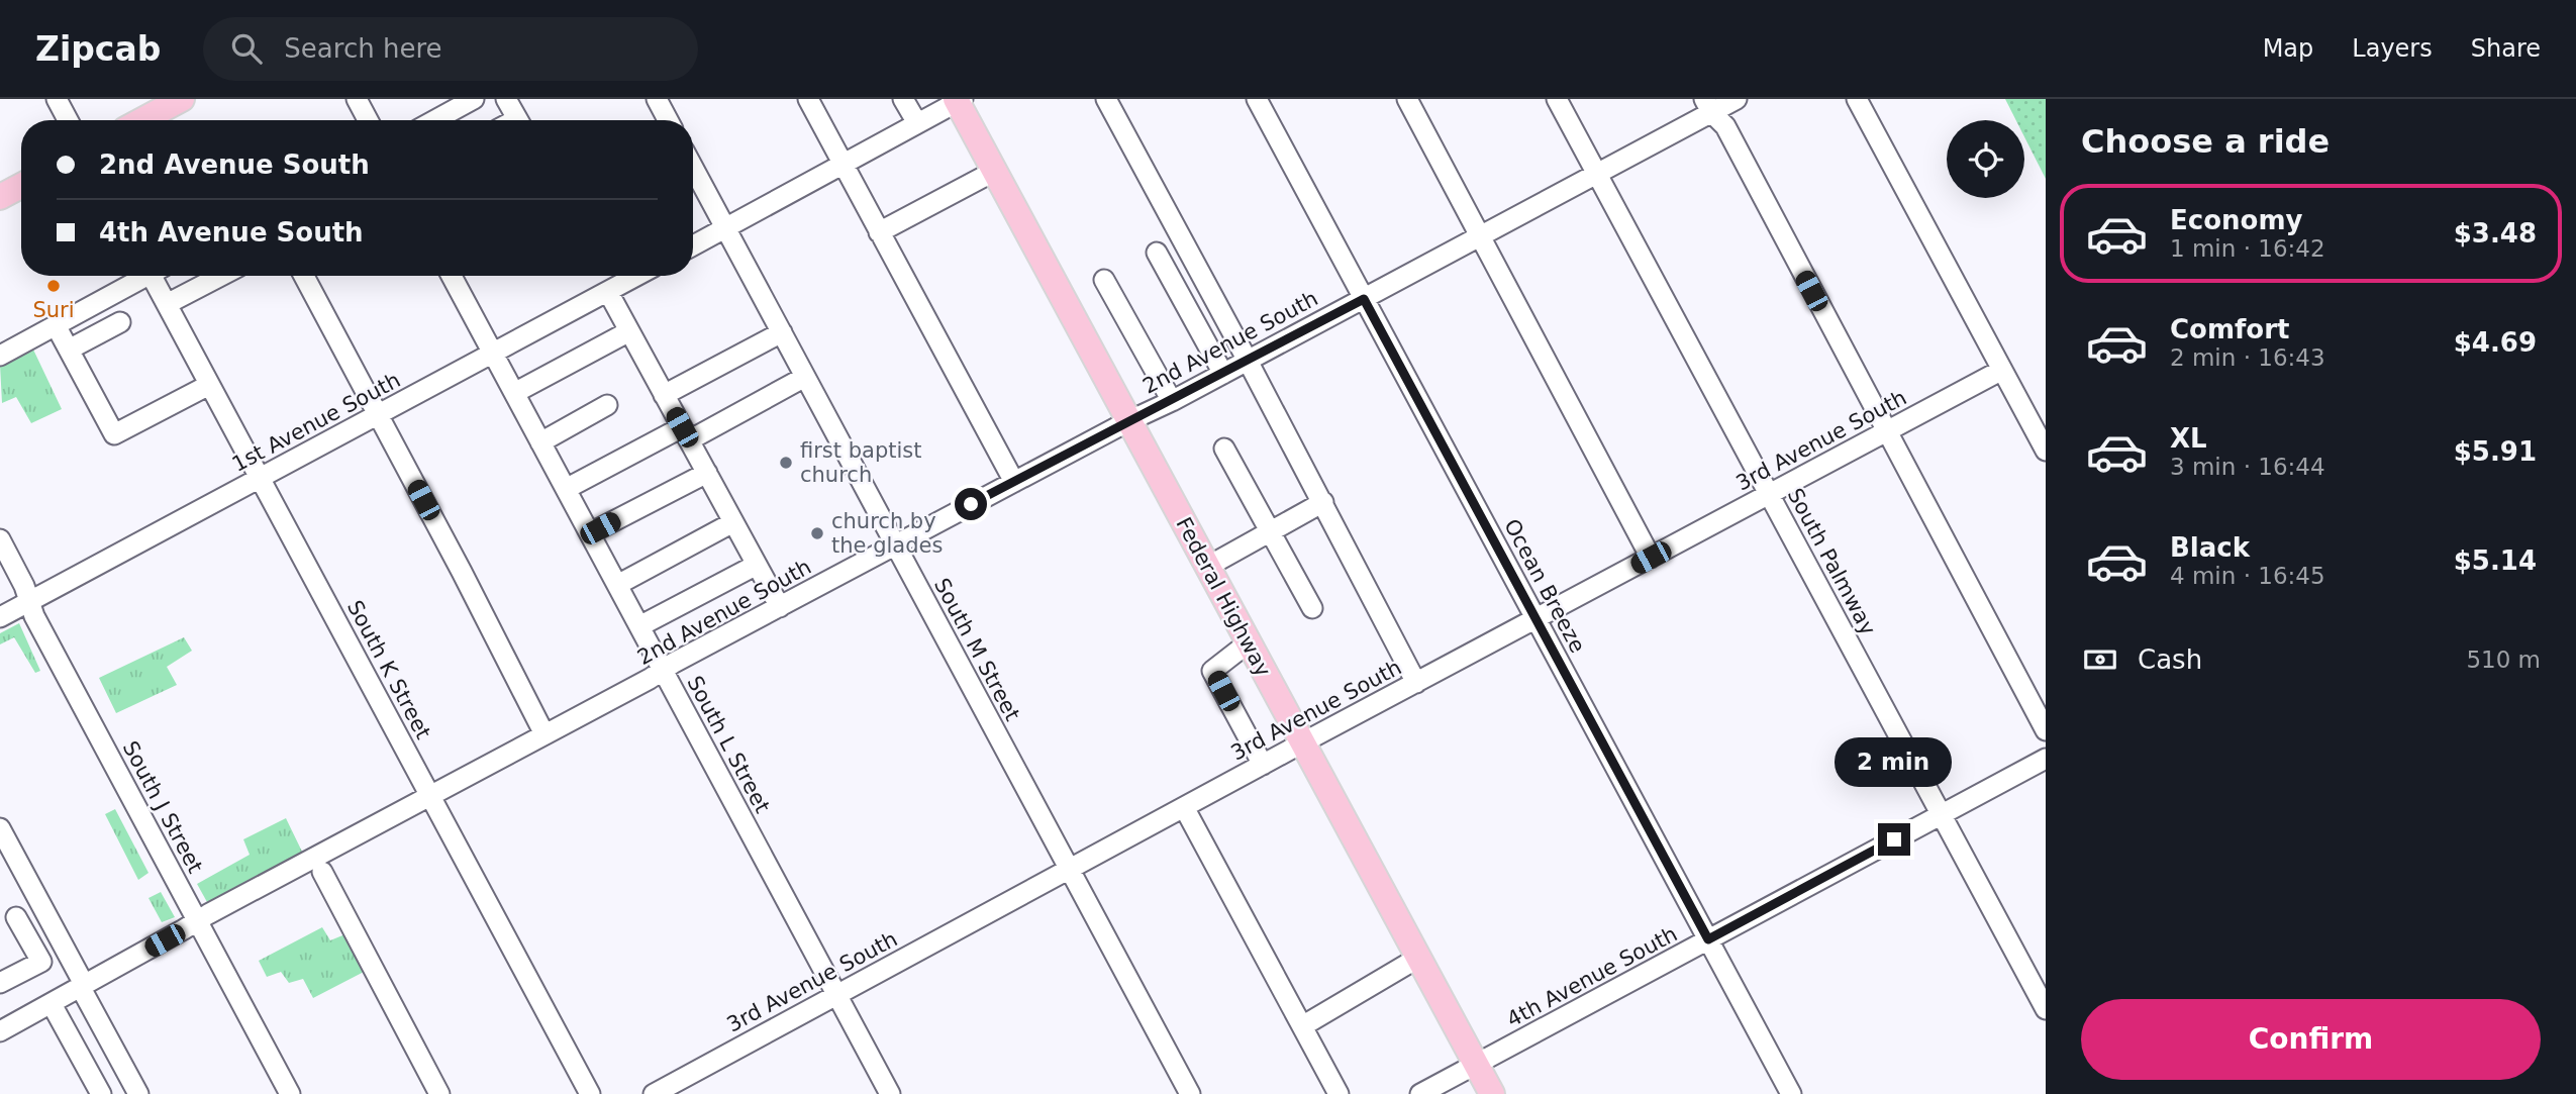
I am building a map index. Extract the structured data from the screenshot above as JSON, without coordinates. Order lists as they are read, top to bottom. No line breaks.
{"streets":{"main road":["Federal Highway"],"street":["2nd Avenue South","1st Avenue South","3rd Avenue South","South Palmway","Ocean Breeze","South M Street","South K Street","South L Street","South J Street","4th Avenue South"]},"crossings":[["2nd Avenue South","South Palmway"],["2nd Avenue South","Ocean Breeze"],["2nd Avenue South","Federal Highway"],["2nd Avenue South","South M Street"],["2nd Avenue South","South K Street"],["2nd Avenue South","South L Street"],["2nd Avenue South","South J Street"],["1st Avenue South","South K Street"],["1st Avenue South","South L Street"],["1st Avenue South","South J Street"],["3rd Avenue South","South Palmway"],["3rd Avenue South","Ocean Breeze"],["3rd Avenue South","Federal Highway"],["3rd Avenue South","South M Street"],["3rd Avenue South","South L Street"],["South Palmway","4th Avenue South"],["Ocean Breeze","4th Avenue South"],["Federal Highway","4th Avenue South"]],"places":["Suri","first baptist church","church by the glades"],"page":{"header":"Zipcab","search":"Search here","nav":["Map","Layers","Share"],"heading":"Choose a ride","banner":["2nd Avenue South","4th Avenue South"],"list":[{"name":"Economy","note":"1 min · 16:42","value":"$3.48"},{"name":"Comfort","note":"2 min · 16:43","value":"$4.69"},{"name":"XL","note":"3 min · 16:44","value":"$5.91"},{"name":"Black","note":"4 min · 16:45","value":"$5.14"}],"pay":["Cash","510 m"],"bubble":"2 min","buttons":"Confirm"}}
